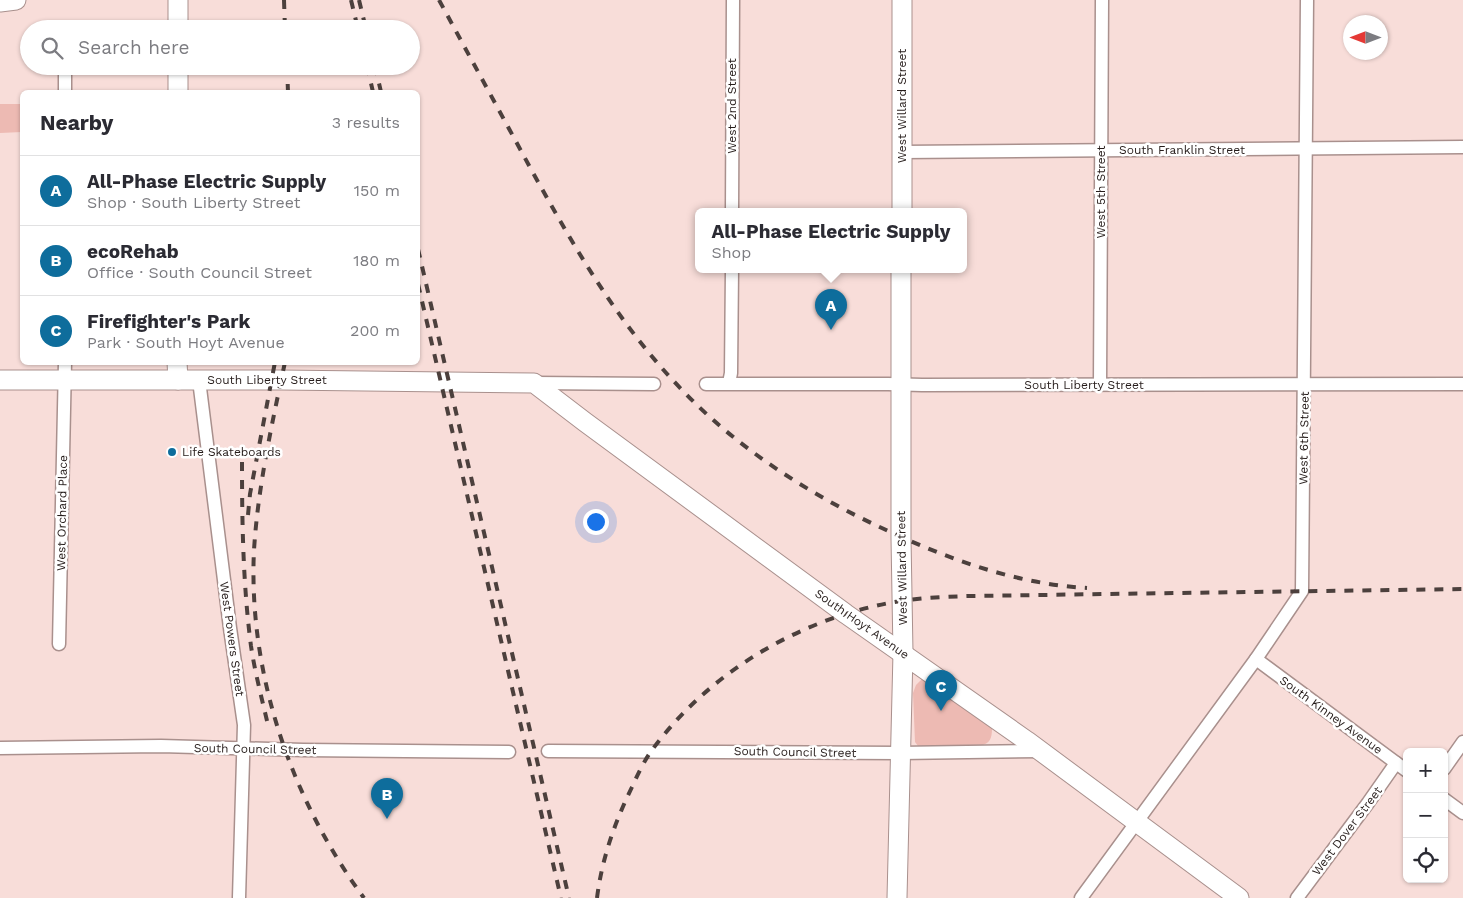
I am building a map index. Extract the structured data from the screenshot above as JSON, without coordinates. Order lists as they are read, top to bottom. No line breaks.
{"streets":{"main road":["West Willard Street","South Liberty Street","South Hoyt Avenue"],"street":["West 2nd Street","South Franklin Street","West 5th Street","West 6th Street","West Orchard Place","West Powers Street","South Kinney Avenue","South Council Street","West Dover Street"]},"crossings":[["West Willard Street","South Franklin Street"],["West Willard Street","South Liberty Street"],["West Willard Street","South Hoyt Avenue"],["West Willard Street","South Council Street"],["South Franklin Street","West 5th Street"],["South Franklin Street","West 6th Street"],["West 5th Street","South Liberty Street"],["South Liberty Street","West 6th Street"],["South Liberty Street","West Orchard Place"],["South Liberty Street","South Hoyt Avenue"],["South Liberty Street","West Powers Street"],["West 6th Street","South Hoyt Avenue"],["West 6th Street","South Kinney Avenue"],["South Hoyt Avenue","South Council Street"],["West Powers Street","South Council Street"],["South Kinney Avenue","West Dover Street"]],"places":["Life Skateboards"],"north":"left","page":{"search":"Search here","heading":["Nearby","3 results"],"list":[{"mark":"A","name":"All-Phase Electric Supply","note":"Shop · South Liberty Street","value":"150 m"},{"mark":"B","name":"ecoRehab","note":"Office · South Council Street","value":"180 m"},{"mark":"C","name":"Firefighter's Park","note":"Park · South Hoyt Avenue","value":"200 m"}],"popup":["All-Phase Electric Supply","Shop"],"pins":["A","C","B"],"map_buttons":["+","−"]}}
